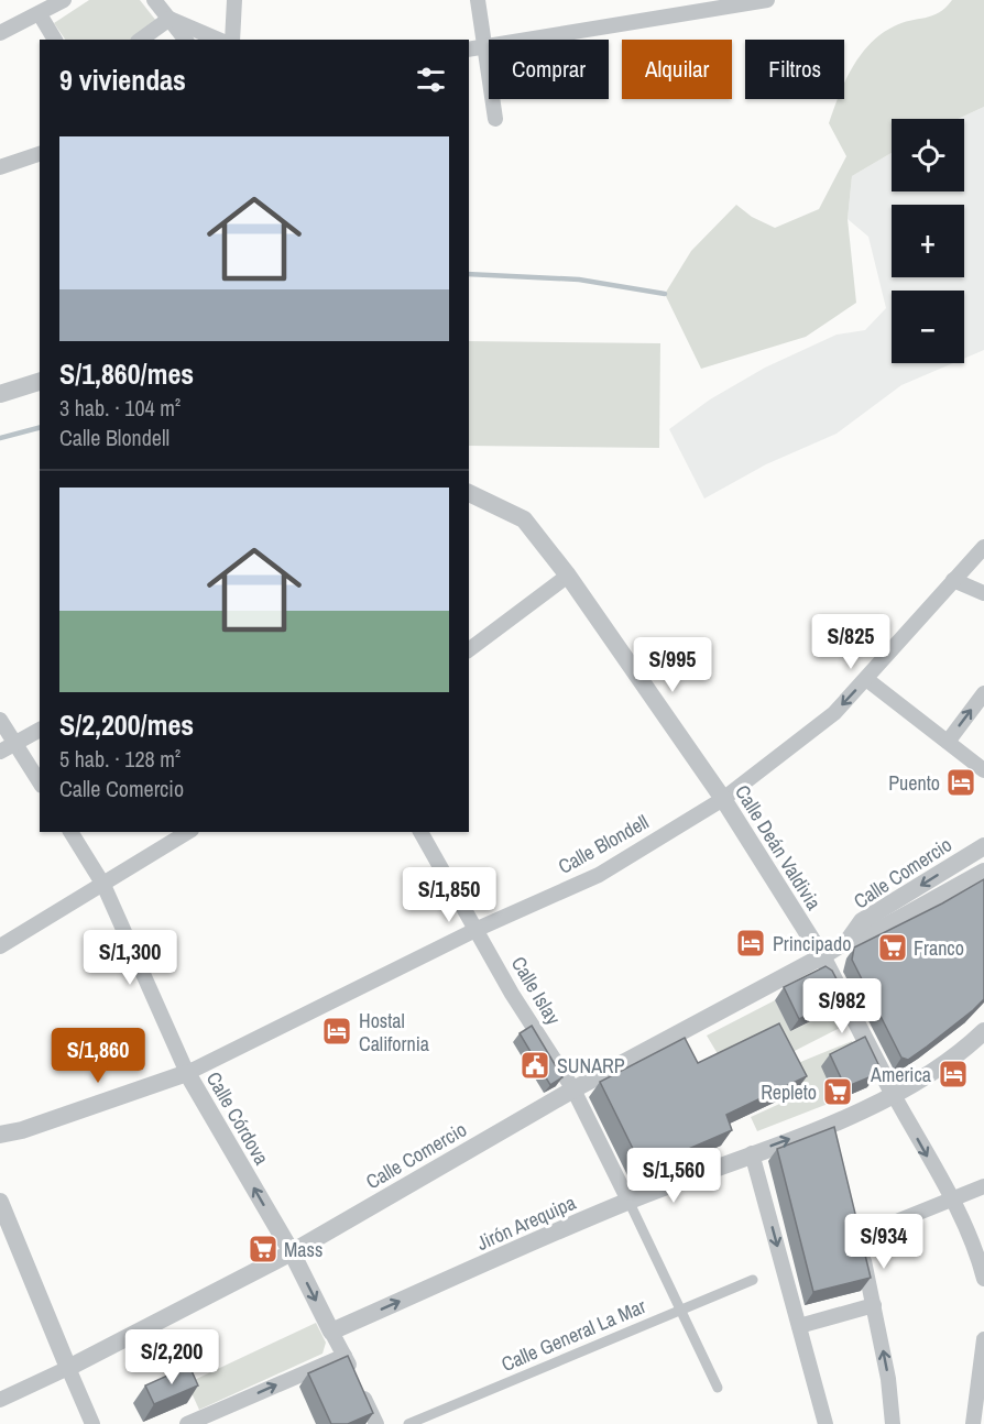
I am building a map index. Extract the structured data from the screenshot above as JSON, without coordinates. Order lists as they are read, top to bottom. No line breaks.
{"streets":{"street":["Calle Blondell","Calle Deán Valdivia","Calle Comercio","Calle Islay","Calle Córdova","Jirón Arequipa","Calle General La Mar"]},"crossings":[["Calle Blondell","Calle Deán Valdivia"],["Calle Blondell","Calle Islay"],["Calle Blondell","Calle Córdova"],["Calle Deán Valdivia","Calle Comercio"],["Calle Deán Valdivia","Jirón Arequipa"],["Calle Comercio","Calle Islay"],["Calle Comercio","Calle Córdova"],["Calle Islay","Jirón Arequipa"],["Calle Islay","Calle General La Mar"],["Calle Córdova","Jirón Arequipa"]],"one_way":["Jirón Arequipa"],"places":{"hotel":["Puento","Principado","Hostal California","America"],"supermarket":["Franco","Repleto","Mass"],"public building":["SUNARP"]},"page":{"chip":["Comprar","Alquilar","Filtros"],"heading":"9 viviendas","map_buttons":["+","−"],"list":[{"name":"S/1,860/mes","note":"3 hab. · 104 m² · Calle Blondell"},{"name":"S/2,200/mes","note":"5 hab. · 128 m² · Calle Comercio"}],"price":["S/825","S/995","S/1,850","S/1,300","S/982","S/1,860","S/1,560","S/934","S/2,200"]}}
